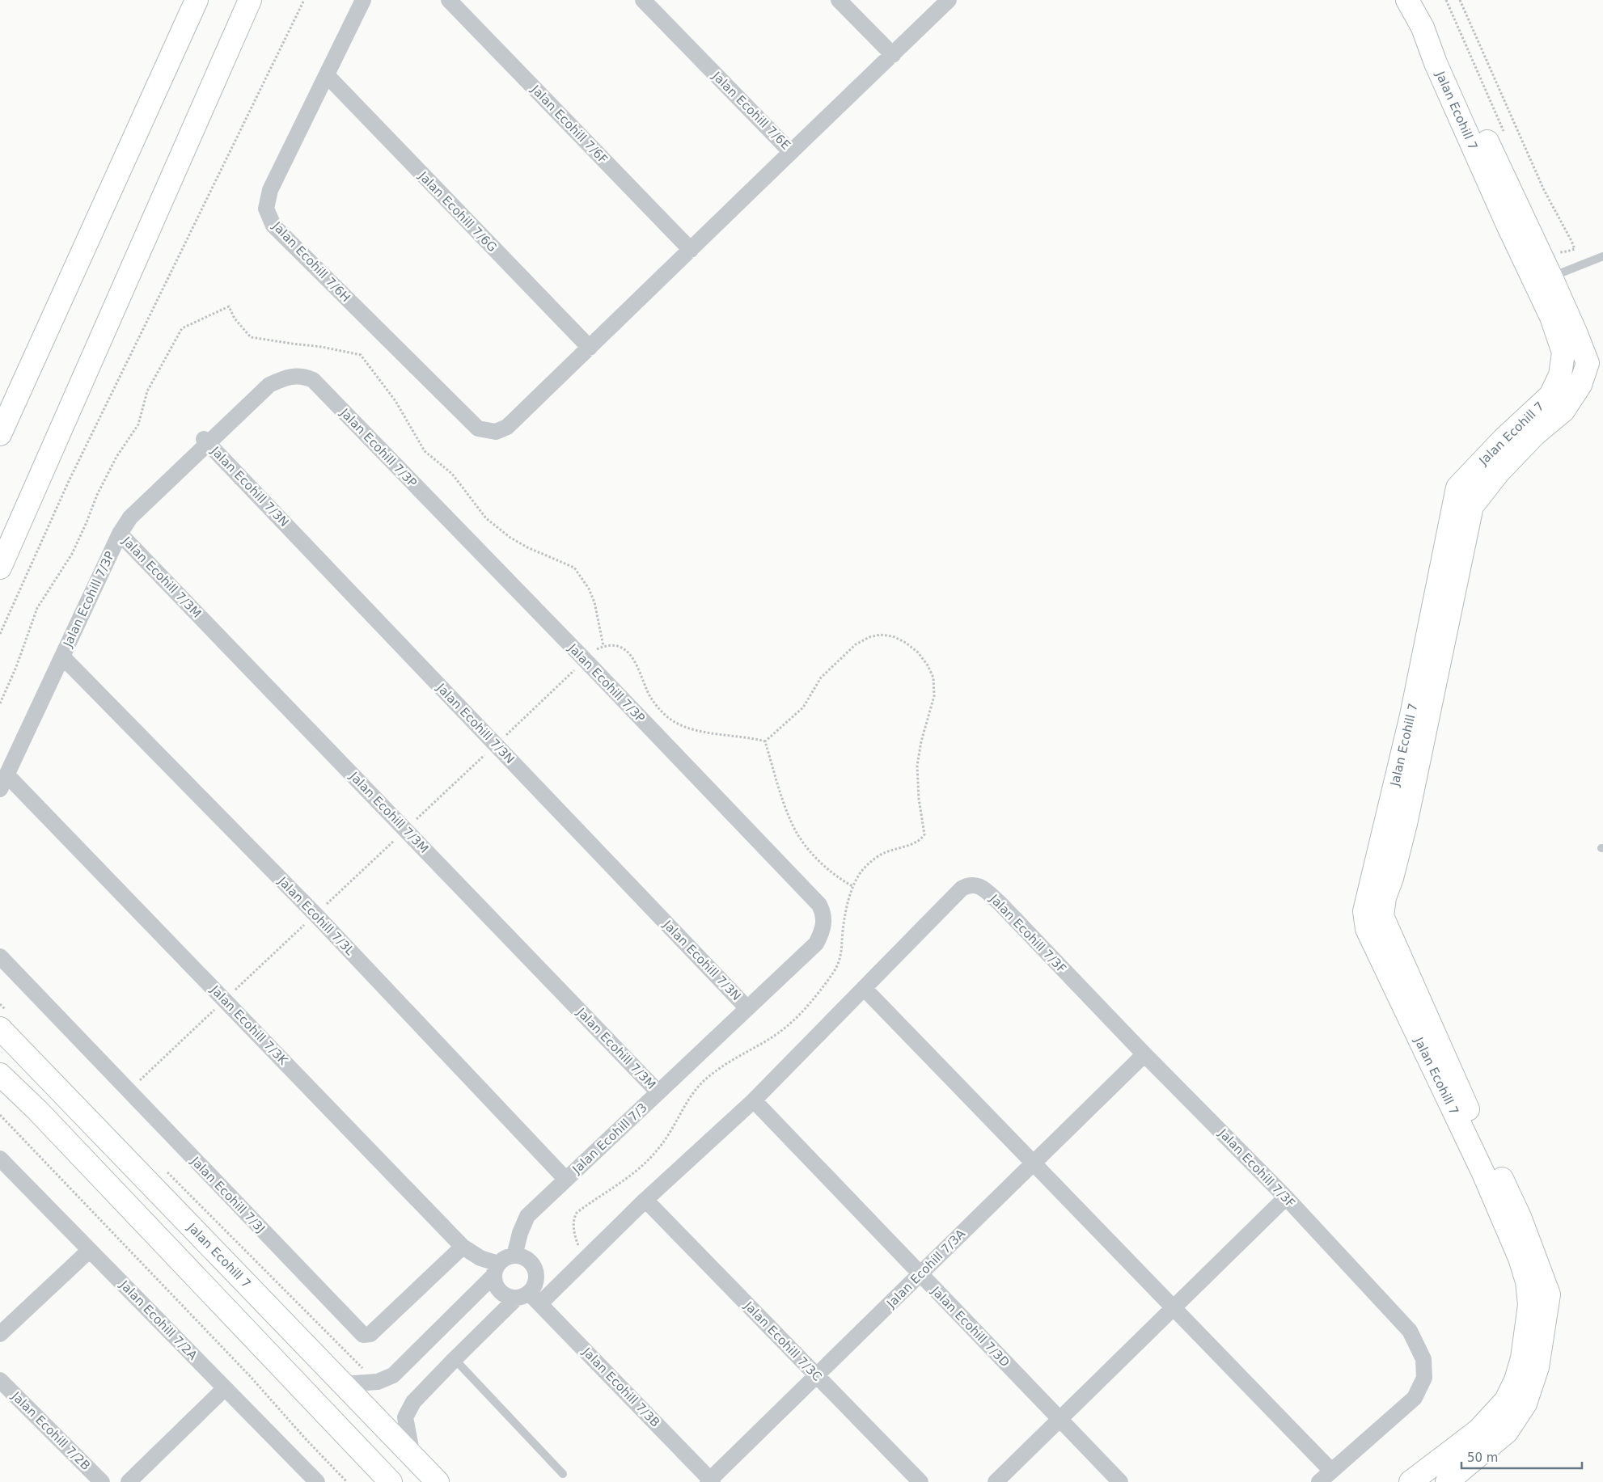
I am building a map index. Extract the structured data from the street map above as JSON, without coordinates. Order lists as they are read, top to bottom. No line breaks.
{"streets":{"street":["Jalan Ecohill 7/6E","Jalan Ecohill 7","Jalan Ecohill 7/6F","Jalan Ecohill 7/6G","Jalan Ecohill 7/6H","Jalan Ecohill 7/3P","Jalan Ecohill 7/3N","Jalan Ecohill 7/3M","Jalan Ecohill 7/3L","Jalan Ecohill 7/3F","Jalan Ecohill 7/3K","Jalan Ecohill 7/3","Jalan Ecohill 7/3J","Jalan Ecohill 7/3A","Jalan Ecohill 7/2A","Jalan Ecohill 7/3D","Jalan Ecohill 7/3C","Jalan Ecohill 7/3B","Jalan Ecohill 7/2B"]},"crossings":[["Jalan Ecohill 7/6G","Jalan Ecohill 7/6H"],["Jalan Ecohill 7/3P","Jalan Ecohill 7/3N"],["Jalan Ecohill 7/3P","Jalan Ecohill 7/3M"],["Jalan Ecohill 7/3P","Jalan Ecohill 7/3L"],["Jalan Ecohill 7/3P","Jalan Ecohill 7/3K"],["Jalan Ecohill 7/3P","Jalan Ecohill 7/3"],["Jalan Ecohill 7/3N","Jalan Ecohill 7/3"],["Jalan Ecohill 7/3M","Jalan Ecohill 7/3"],["Jalan Ecohill 7/3L","Jalan Ecohill 7/3"],["Jalan Ecohill 7/3F","Jalan Ecohill 7/3A"],["Jalan Ecohill 7/3K","Jalan Ecohill 7/3"],["Jalan Ecohill 7/3K","Jalan Ecohill 7/3J"],["Jalan Ecohill 7/3K","Jalan Ecohill 7/3B"],["Jalan Ecohill 7/3","Jalan Ecohill 7/3B"],["Jalan Ecohill 7/3A","Jalan Ecohill 7/3D"],["Jalan Ecohill 7/3A","Jalan Ecohill 7/3C"],["Jalan Ecohill 7/3A","Jalan Ecohill 7/3B"]],"scale_bar":"50 m"}
